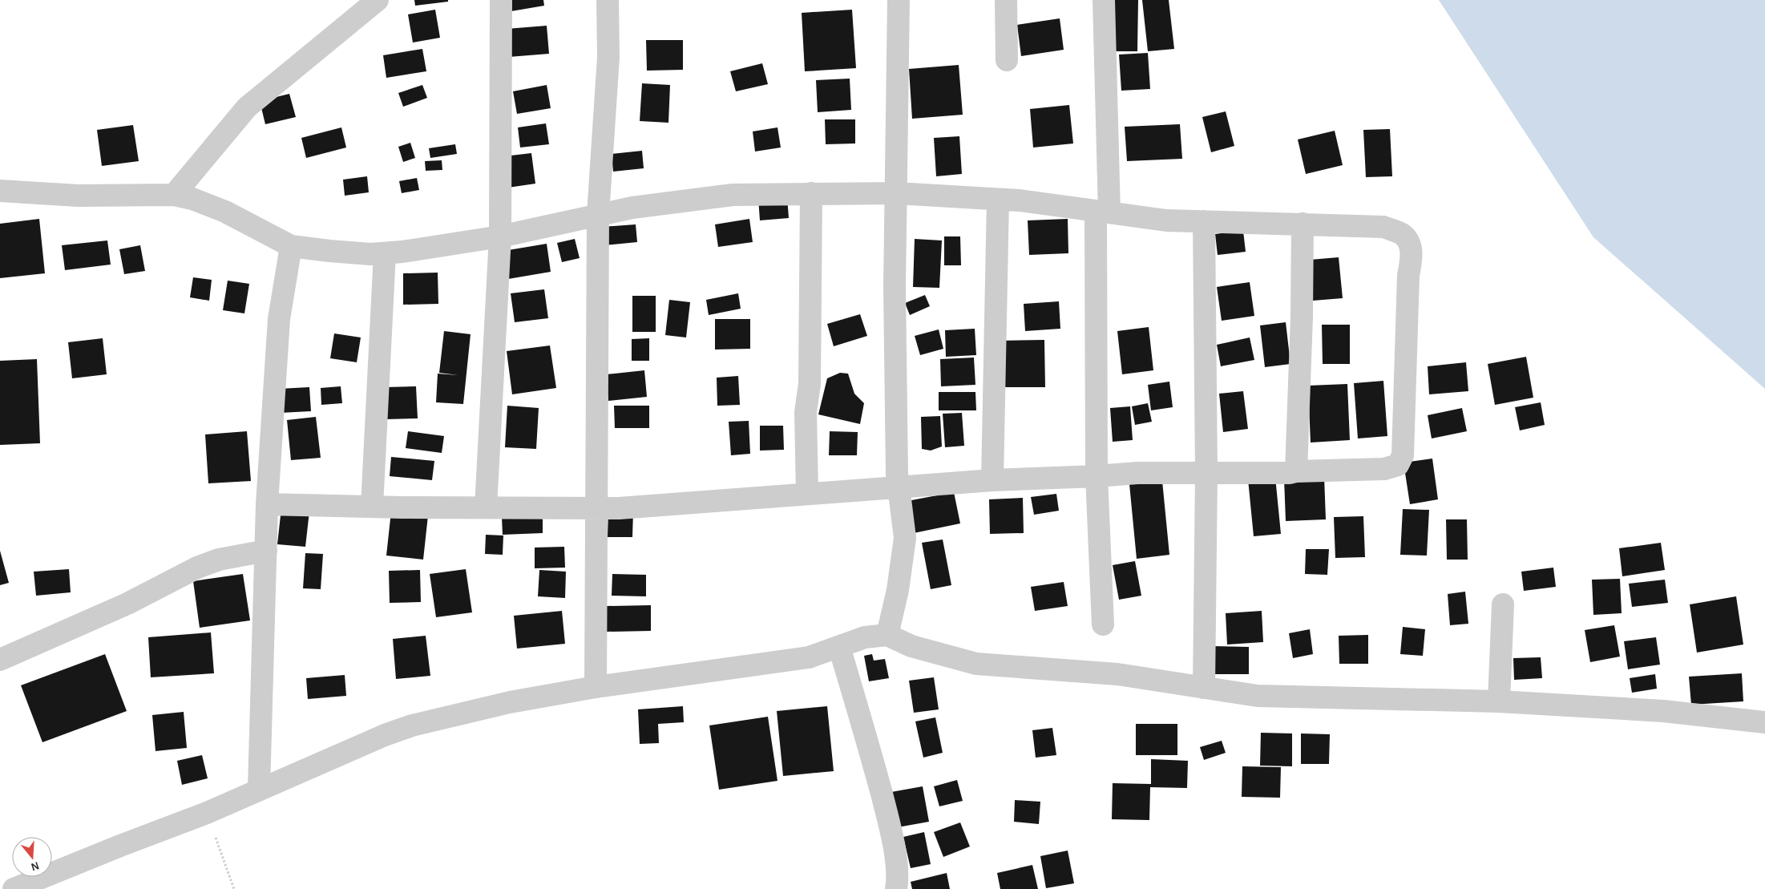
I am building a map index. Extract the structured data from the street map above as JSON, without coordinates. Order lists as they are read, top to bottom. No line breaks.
{"north":"bottom"}
